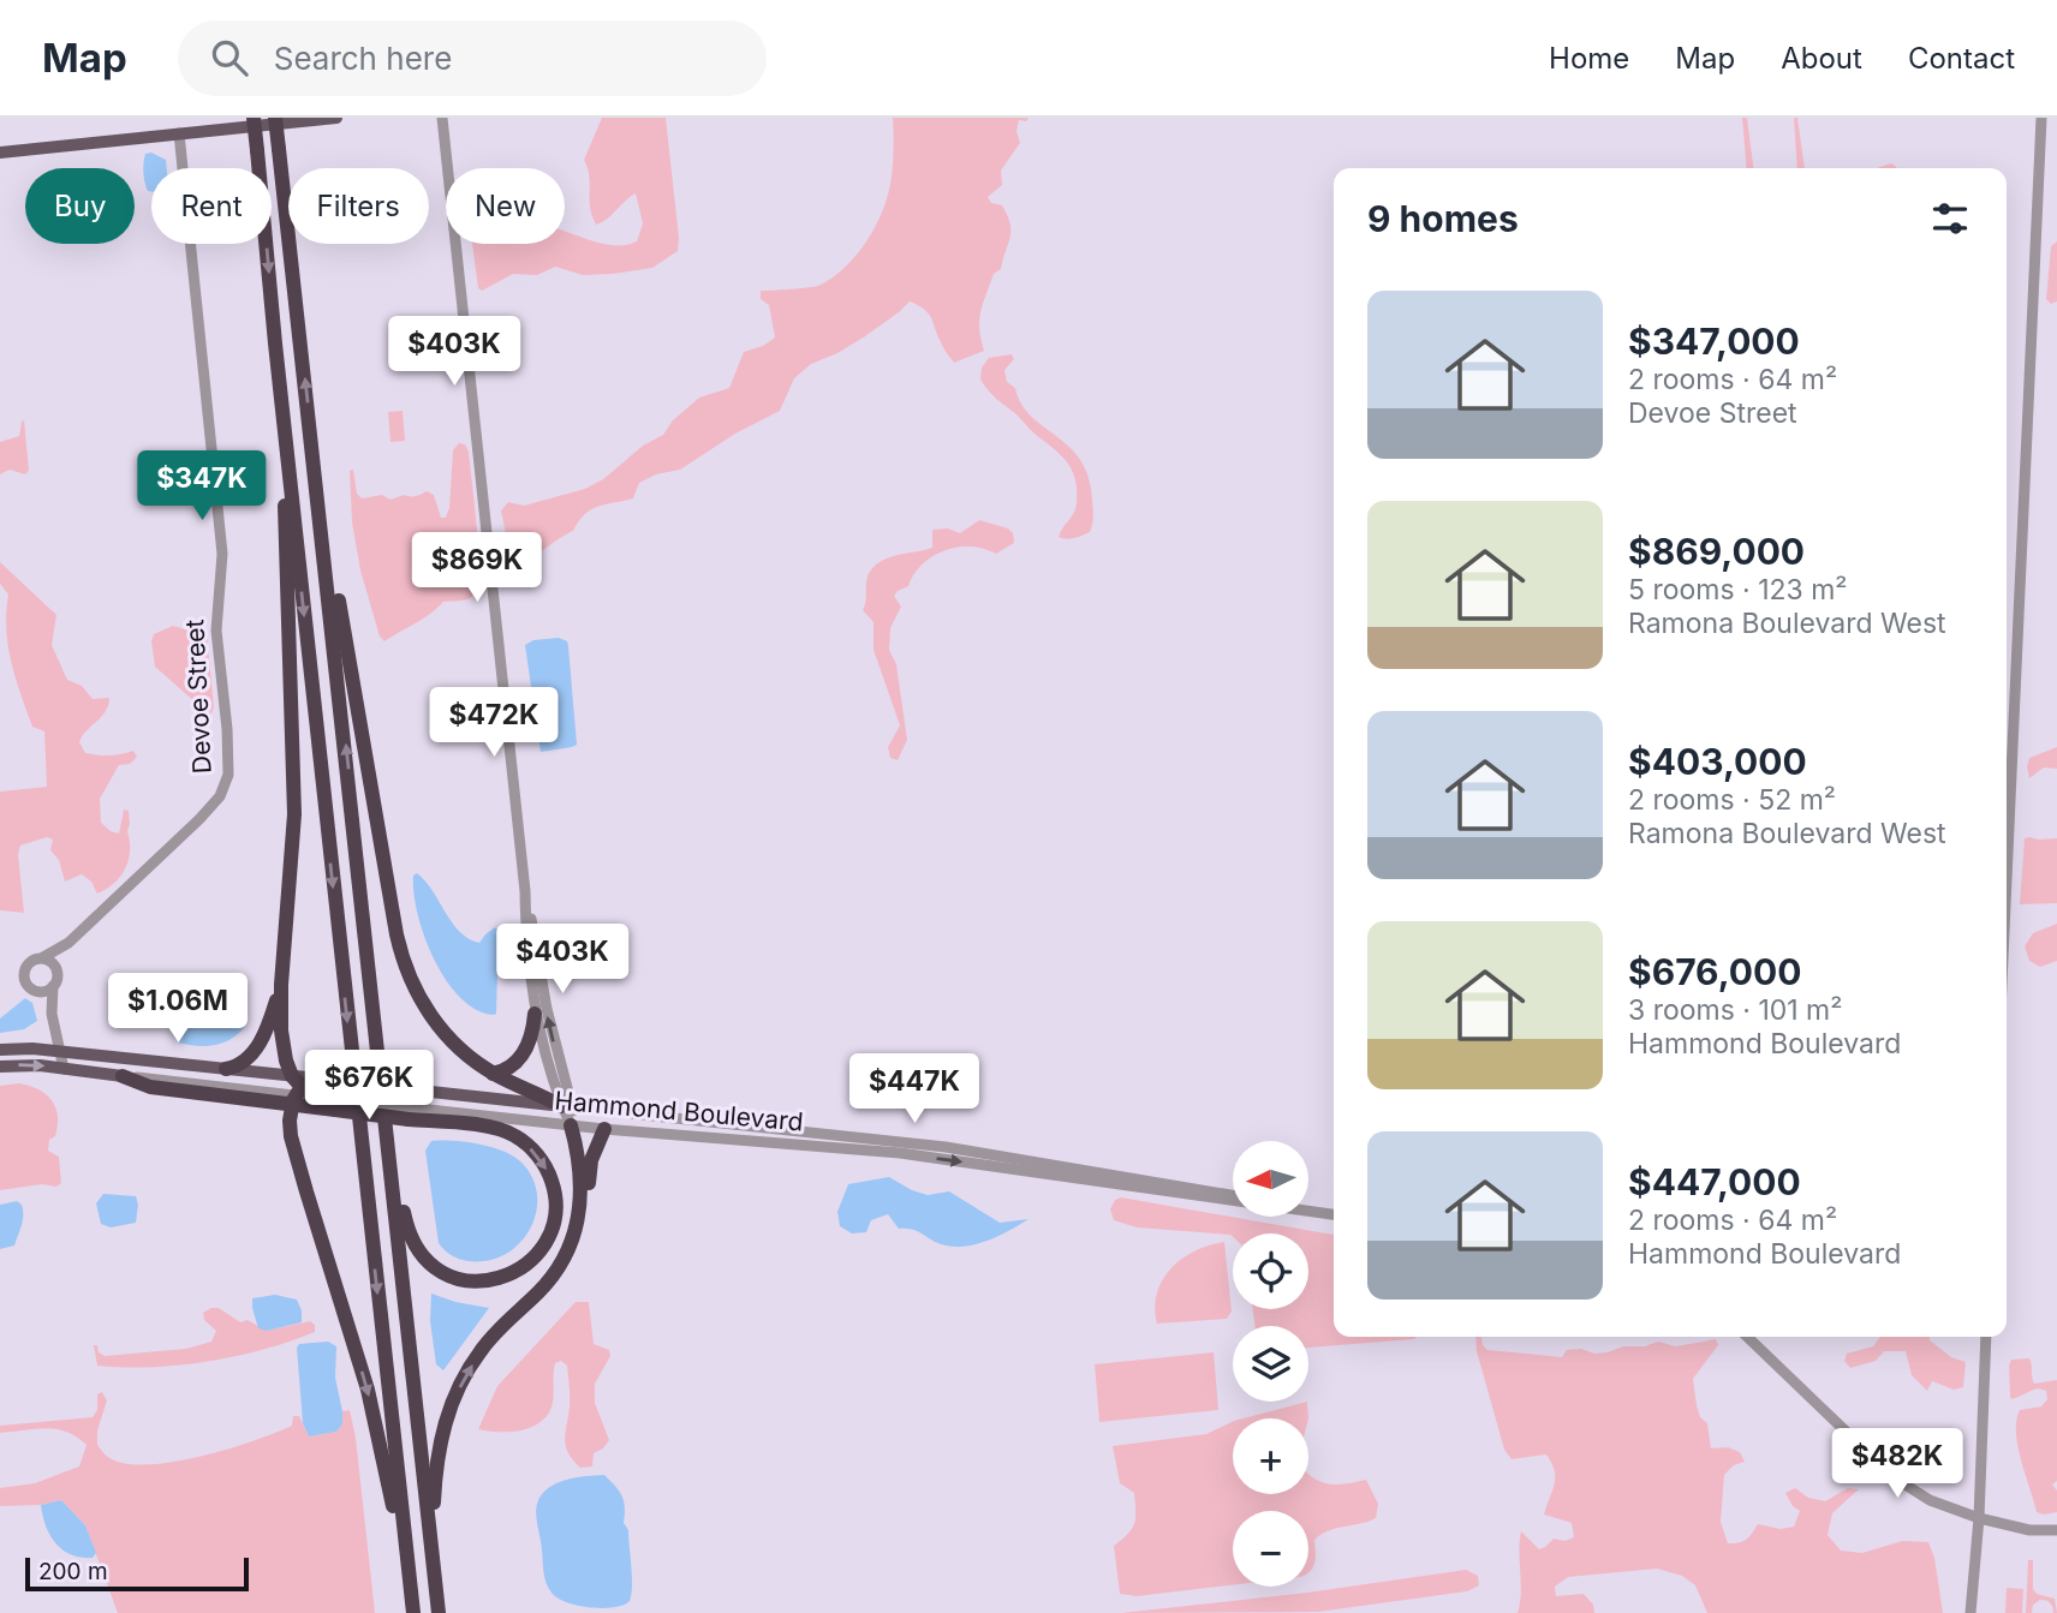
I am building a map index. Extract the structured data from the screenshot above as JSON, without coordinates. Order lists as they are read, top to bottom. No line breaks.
{"streets":{"main road":["Hammond Boulevard"],"street":["Devoe Street"]},"scale_bar":"200 m","north":"left","page":{"header":"Map","search":"Search here","nav":["Home","Map","About","Contact"],"chip":["Buy","Rent","Filters","New"],"heading":"9 homes","list":[{"name":"$347,000","note":"2 rooms · 64 m² · Devoe Street"},{"name":"$869,000","note":"5 rooms · 123 m² · Ramona Boulevard West"},{"name":"$403,000","note":"2 rooms · 52 m² · Ramona Boulevard West"},{"name":"$676,000","note":"3 rooms · 101 m² · Hammond Boulevard"},{"name":"$447,000","note":"2 rooms · 64 m² · Hammond Boulevard"}],"price":["$403K","$347K","$869K","$472K","$403K","$1.06M","$676K","$447K","$482K"],"map_buttons":["+","−"],"scale":"200 m"}}
